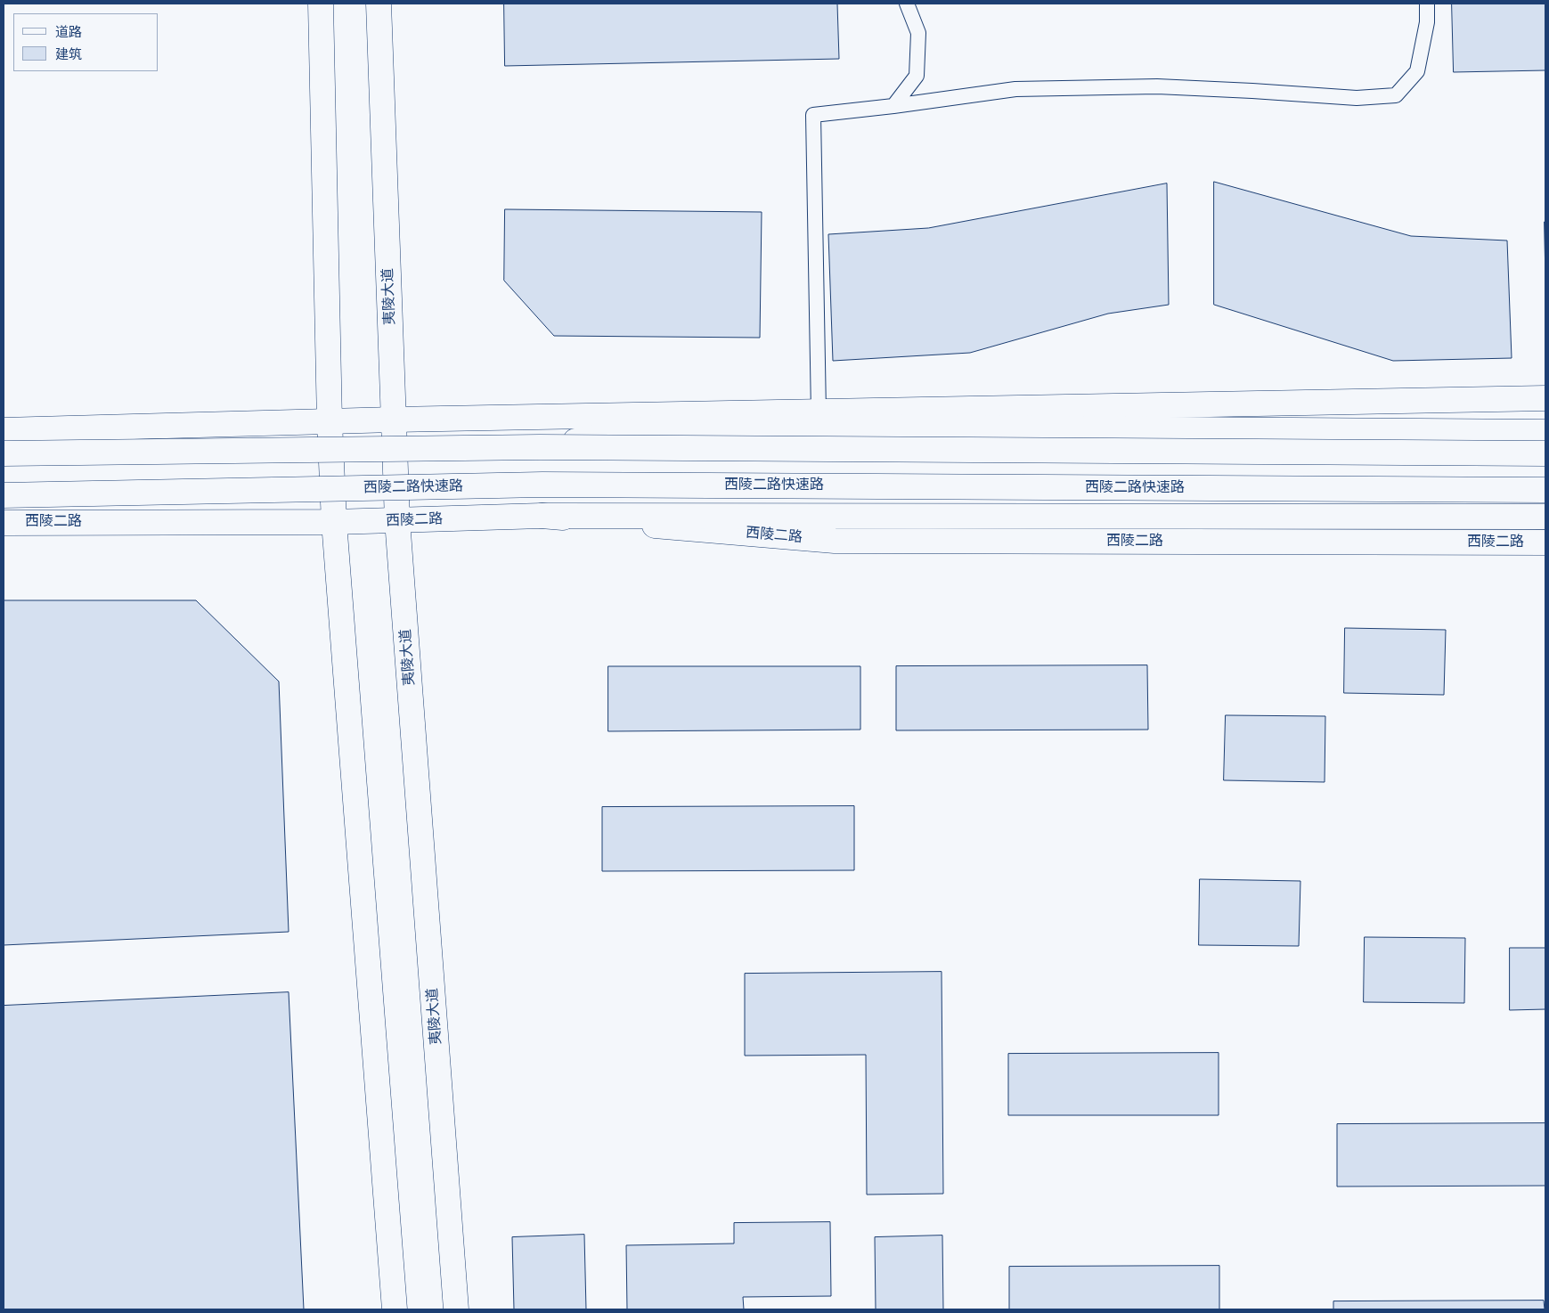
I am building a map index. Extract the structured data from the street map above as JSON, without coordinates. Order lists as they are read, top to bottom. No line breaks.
{"streets":{"main road":["夷陵大道","西陵二路快速路","西陵二路"]},"crossings":[["夷陵大道","西陵二路"]],"legend":["道路","建筑"]}
